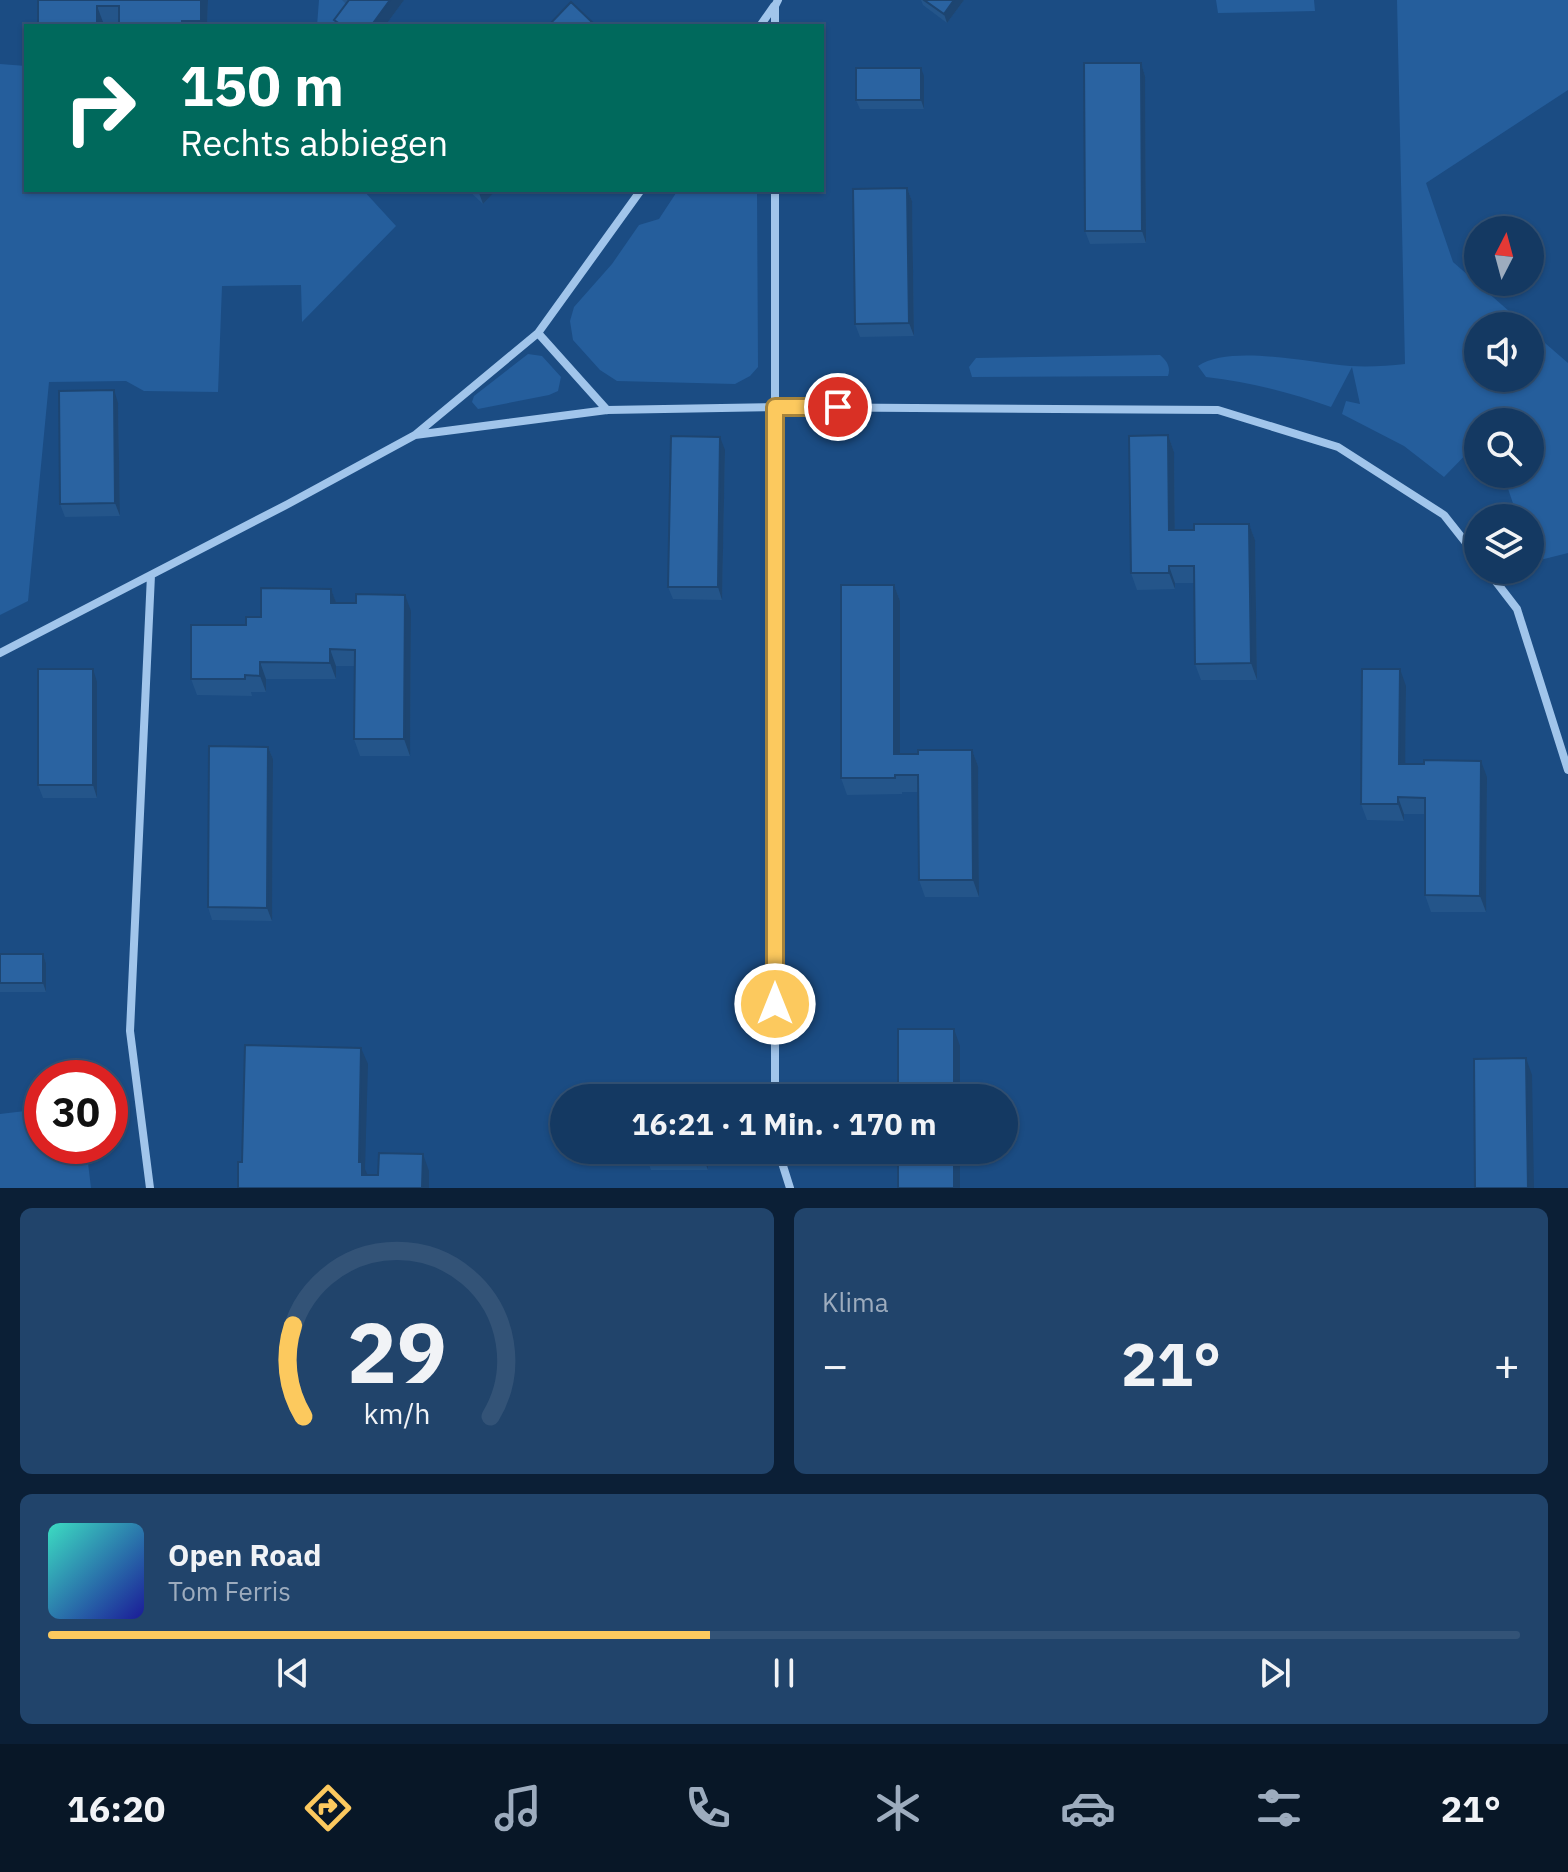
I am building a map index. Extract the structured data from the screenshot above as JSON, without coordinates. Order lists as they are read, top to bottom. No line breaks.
{"north":"top","page":{"turn":["150 m","Rechts abbiegen"],"limit":"30","trip":"16:21 · 1 Min. · 170 m","tile":"Klima","heat":["−","21°","+"],"song":["Open Road","Tom Ferris"],"tabs":["16:20","21°"],"gauge":["29","km/h"]}}
